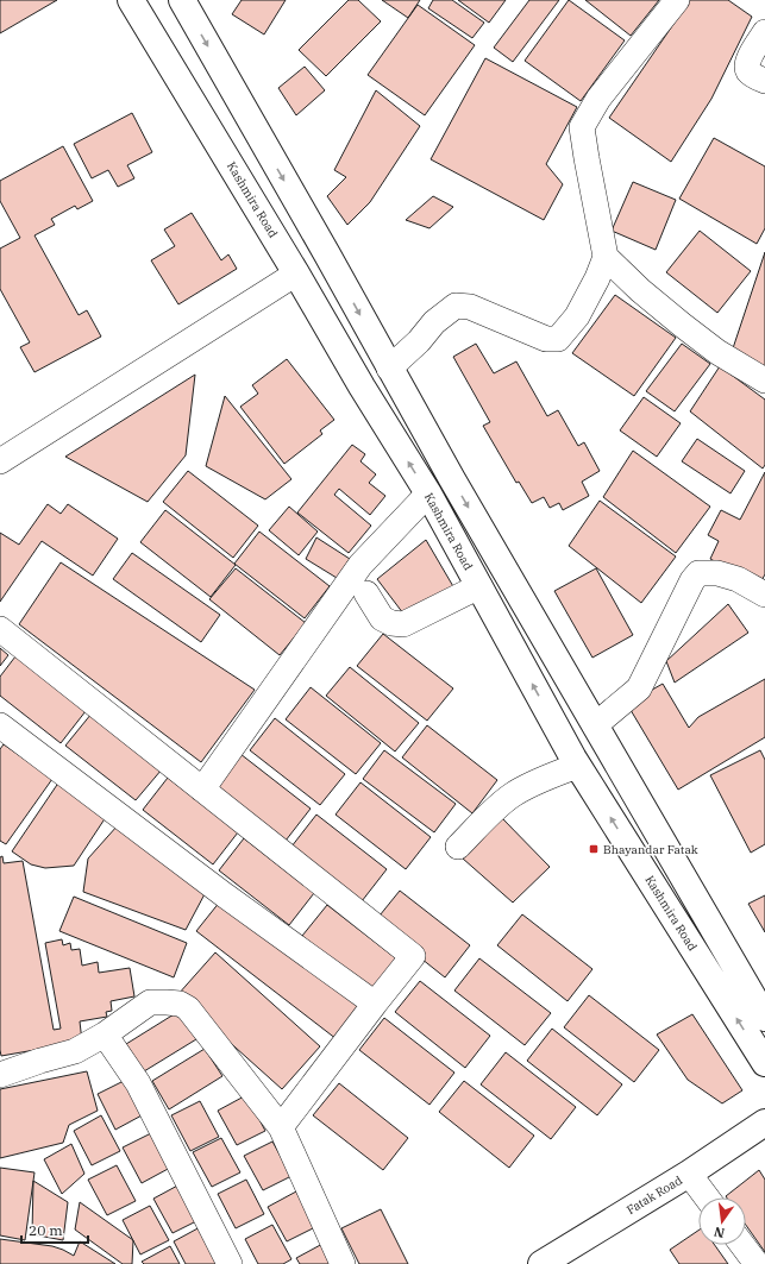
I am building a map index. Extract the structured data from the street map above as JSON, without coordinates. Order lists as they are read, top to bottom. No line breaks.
{"streets":{"main road":["Kashmira Road","Fatak Road"]},"places":{"transit":["Bhayandar Fatak"]},"scale_bar":"20 m","north":"bottom"}
